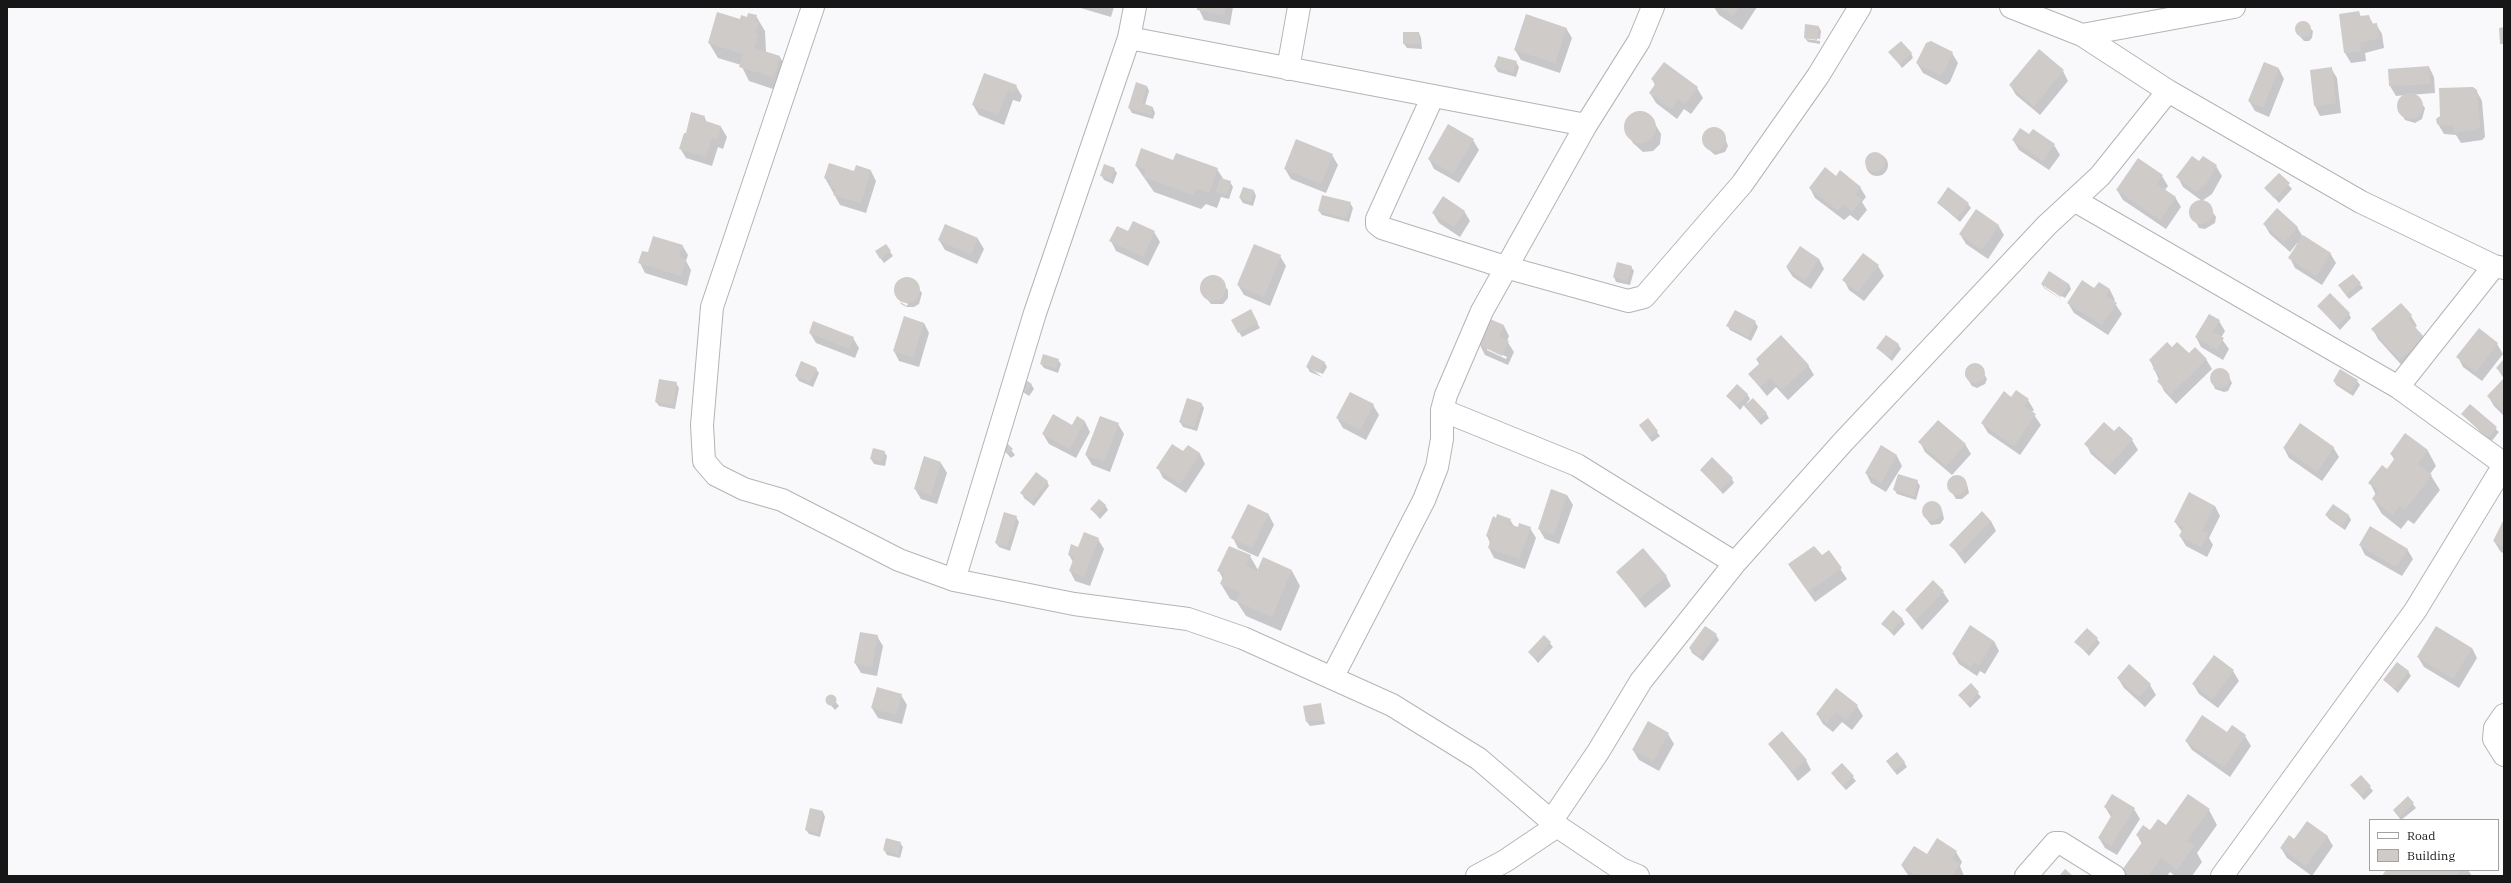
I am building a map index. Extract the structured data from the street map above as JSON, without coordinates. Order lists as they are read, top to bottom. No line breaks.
{"legend":["Road","Building"]}
